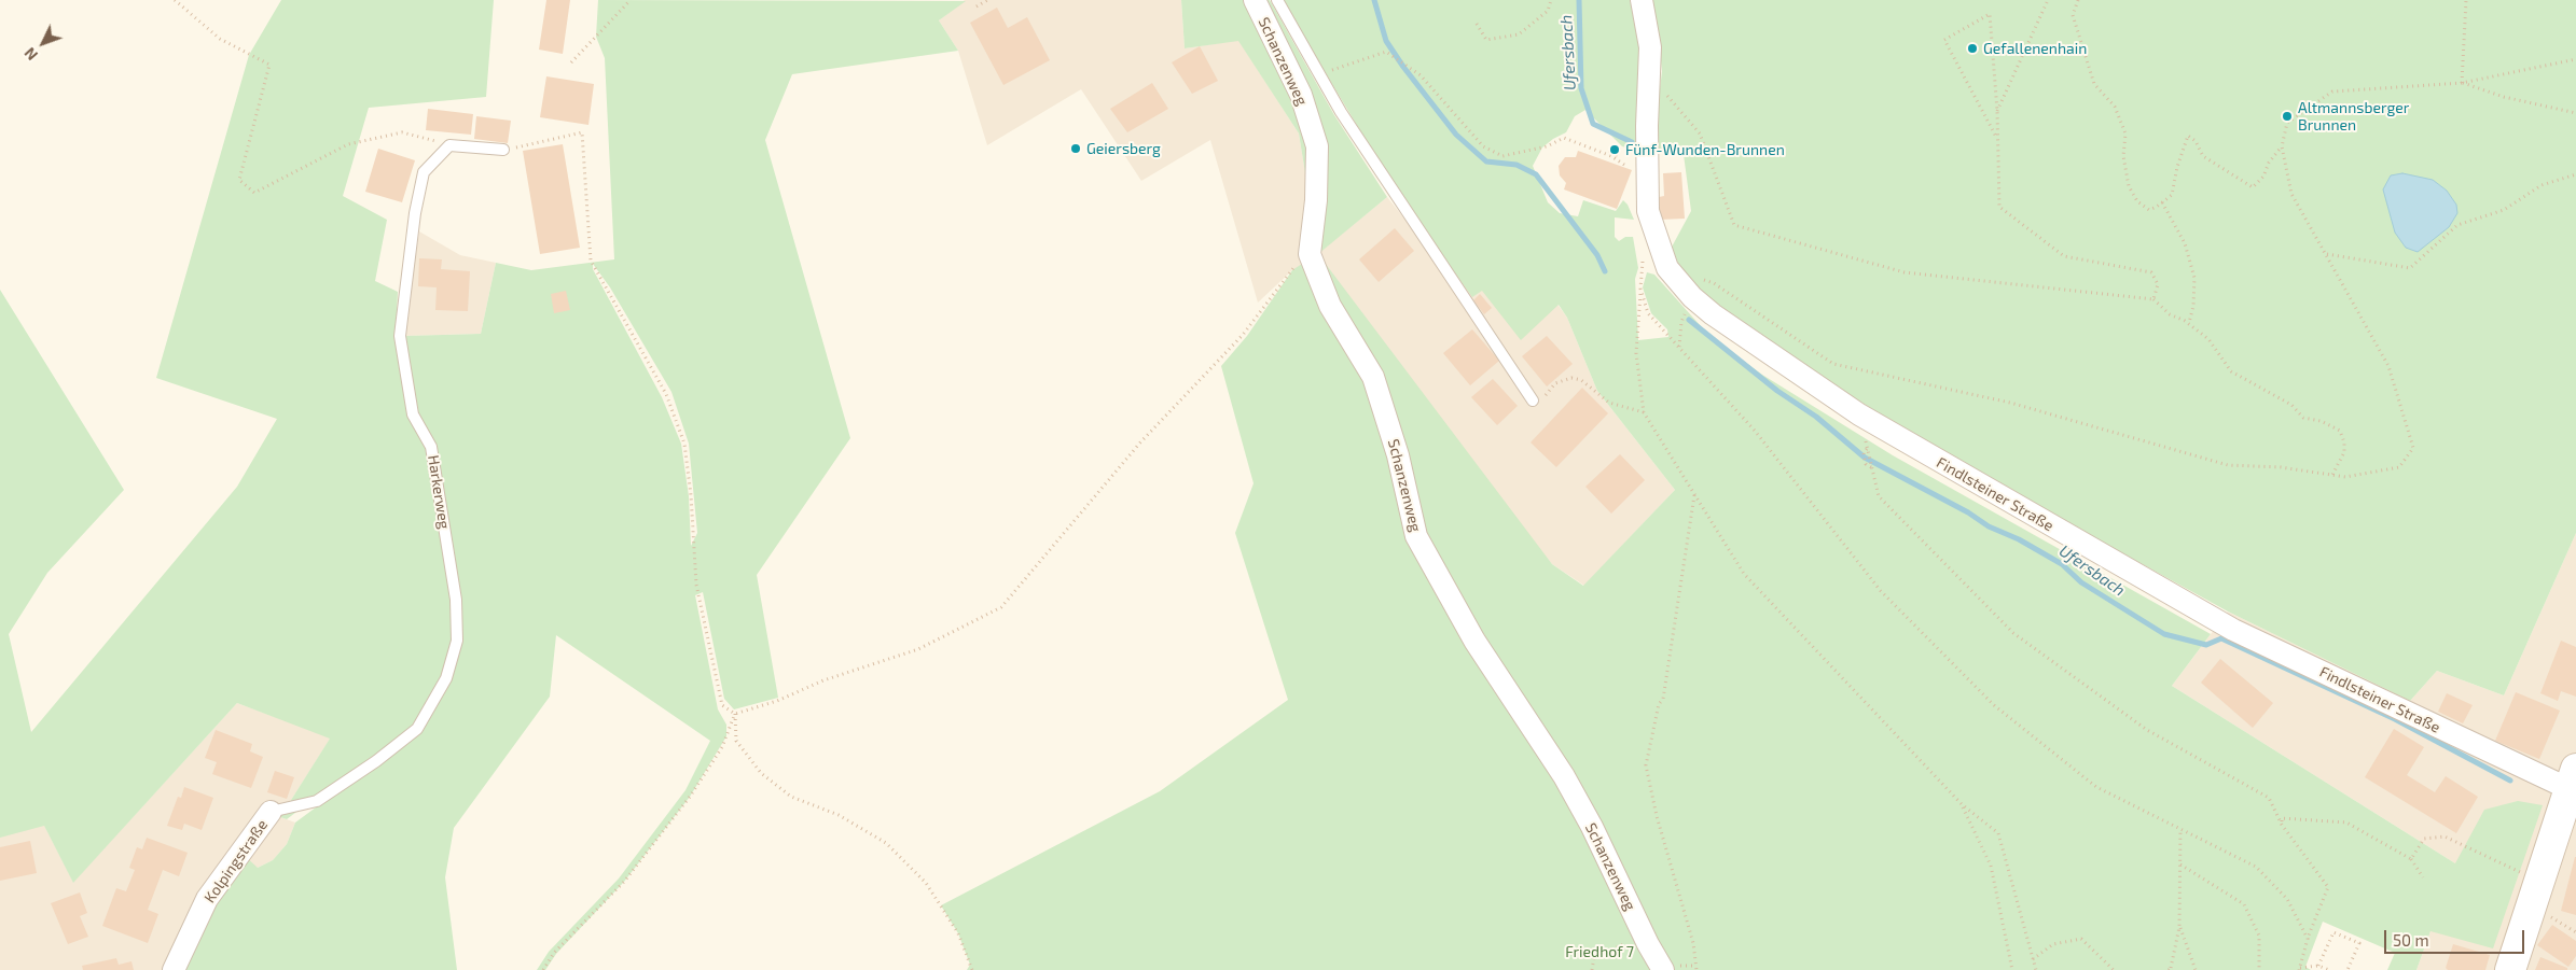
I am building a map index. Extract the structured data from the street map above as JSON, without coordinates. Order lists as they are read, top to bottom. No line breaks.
{"streets":{"street":["Schanzenweg","Findlsteiner Straße","Kolpingstraße"],"lane":["Harkerweg"]},"crossings":[["Harkerweg","Kolpingstraße"]],"water":["Ufersbach"],"parks":["Friedhof 7"],"places":["Gefallenenhain","Altmannsberger Brunnen","Geiersberg","Fünf-Wunden-Brunnen"],"scale_bar":"50 m","north":"bottom left"}
